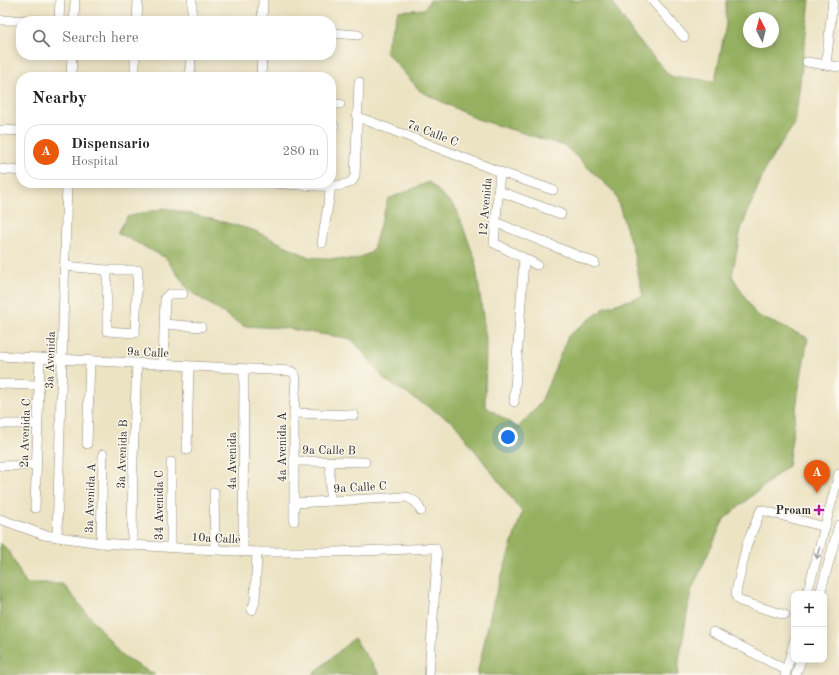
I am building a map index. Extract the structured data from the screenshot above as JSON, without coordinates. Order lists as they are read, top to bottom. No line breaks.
{"streets":{"street":["7a Calle C","12 Avenida","9a Calle","3a Avenida","2a Avenida C","4a Avenida A","9a Calle B","3a Avenida B","4a Avenida","9a Calle C","3a Avenida A","34 Avenida C","10a Calle"]},"crossings":[["7a Calle C","12 Avenida"],["9a Calle","3a Avenida"],["9a Calle","2a Avenida C"],["9a Calle","4a Avenida A"],["9a Calle","3a Avenida B"],["9a Calle","4a Avenida"],["3a Avenida","10a Calle"],["4a Avenida A","9a Calle B"],["4a Avenida A","9a Calle C"],["3a Avenida B","10a Calle"],["4a Avenida","10a Calle"],["3a Avenida A","10a Calle"],["34 Avenida C","10a Calle"]],"places":{"health":["Proam"]},"north":"top","page":{"search":"Search here","heading":"Nearby","list":[{"mark":"A","name":"Dispensario","note":"Hospital","value":"280 m"}],"pins":"A","map_buttons":["+","−"]}}
